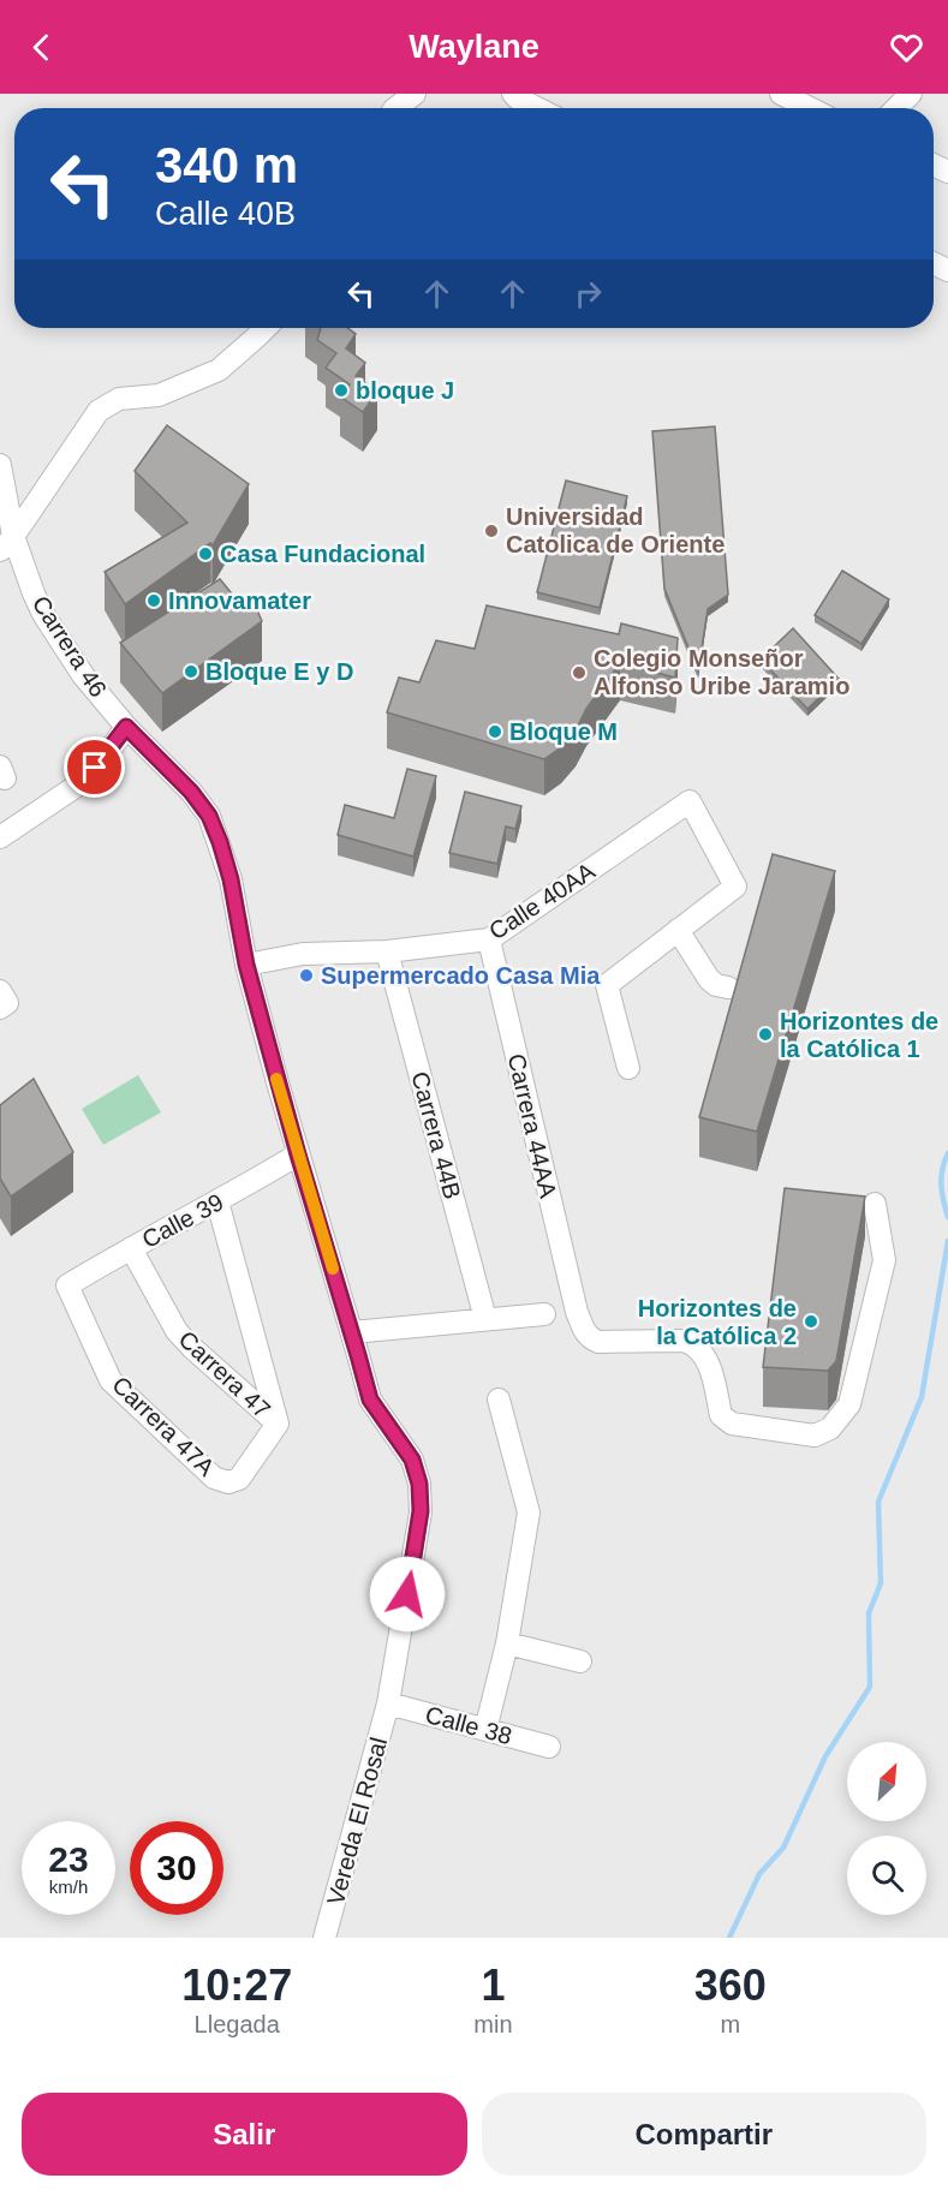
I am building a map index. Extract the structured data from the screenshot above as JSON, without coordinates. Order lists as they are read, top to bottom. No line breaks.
{"streets":{"street":["Carrera 46","Calle 40AA","Carrera 44AA","Carrera 44B","Calle 39","Carrera 47","Carrera 47A","Calle 38","Vereda El Rosal"]},"crossings":[["Carrera 46","Calle 40AA"],["Carrera 46","Calle 39"],["Carrera 46","Calle 38"],["Carrera 46","Vereda El Rosal"],["Calle 40AA","Carrera 44AA"],["Calle 40AA","Carrera 44B"],["Calle 39","Carrera 47"],["Calle 39","Carrera 47A"],["Carrera 47","Carrera 47A"],["Calle 38","Vereda El Rosal"]],"places":["bloque J","Universidad Catolica de Oriente","Casa Fundacional","Innovamater","Bloque E y D","Colegio Monseñor Alfonso Uribe Jaramio","Bloque M","Supermercado Casa Mia","Horizontes de la Católica 1","Horizontes de la Católica 2"],"north":"top right","page":{"header":"Waylane","turn":["340 m","Calle 40B"],"speed":"23 km/h","limit":"30","eta":["10:27","Llegada","1","min","360","m"],"buttons":["Salir","Compartir"]}}
